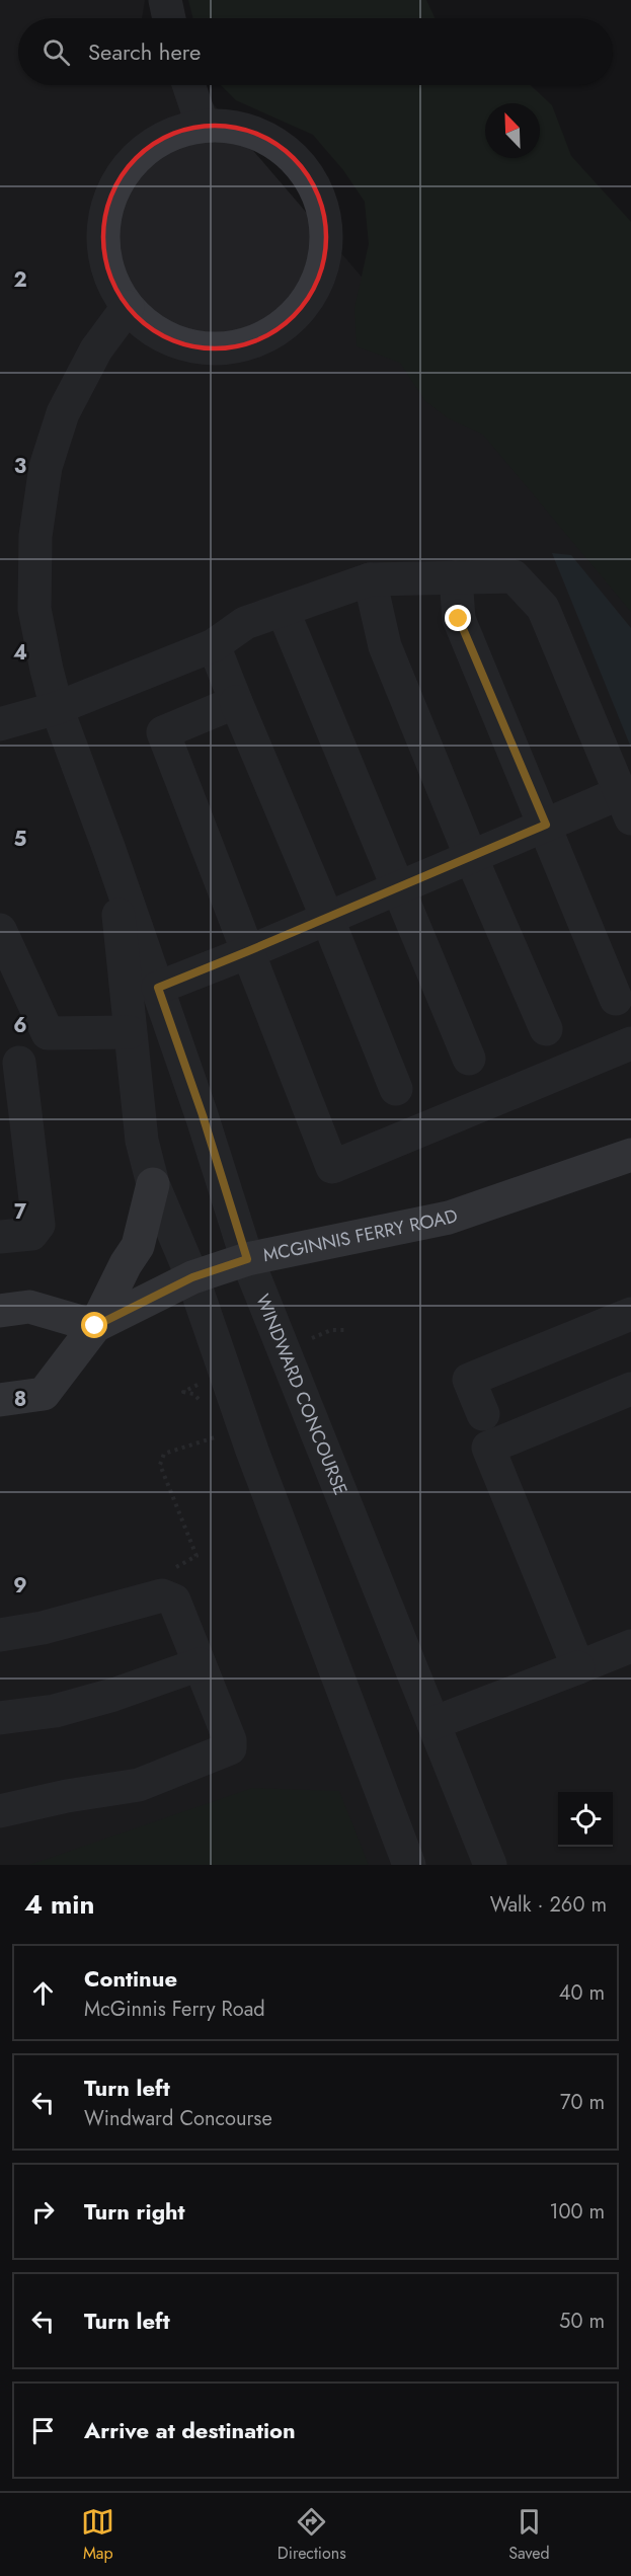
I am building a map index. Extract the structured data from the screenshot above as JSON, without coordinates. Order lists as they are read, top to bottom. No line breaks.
{"streets":{"main road":["MCGINNIS FERRY ROAD"],"street":["WINDWARD CONCOURSE"]},"crossings":[["MCGINNIS FERRY ROAD","WINDWARD CONCOURSE"]],"north":"top left","page":{"search":"Search here","heading":["4 min","Walk · 260 m"],"list":[["Continue","McGinnis Ferry Road","40 m"],["Turn left","Windward Concourse","70 m"],["Turn right","100 m"],["Turn left","50 m"],"Arrive at destination"],"nav":["Map","Directions","Saved"]},"grid":{"rows":["2","3","4","5","6","7","8","9"]}}
